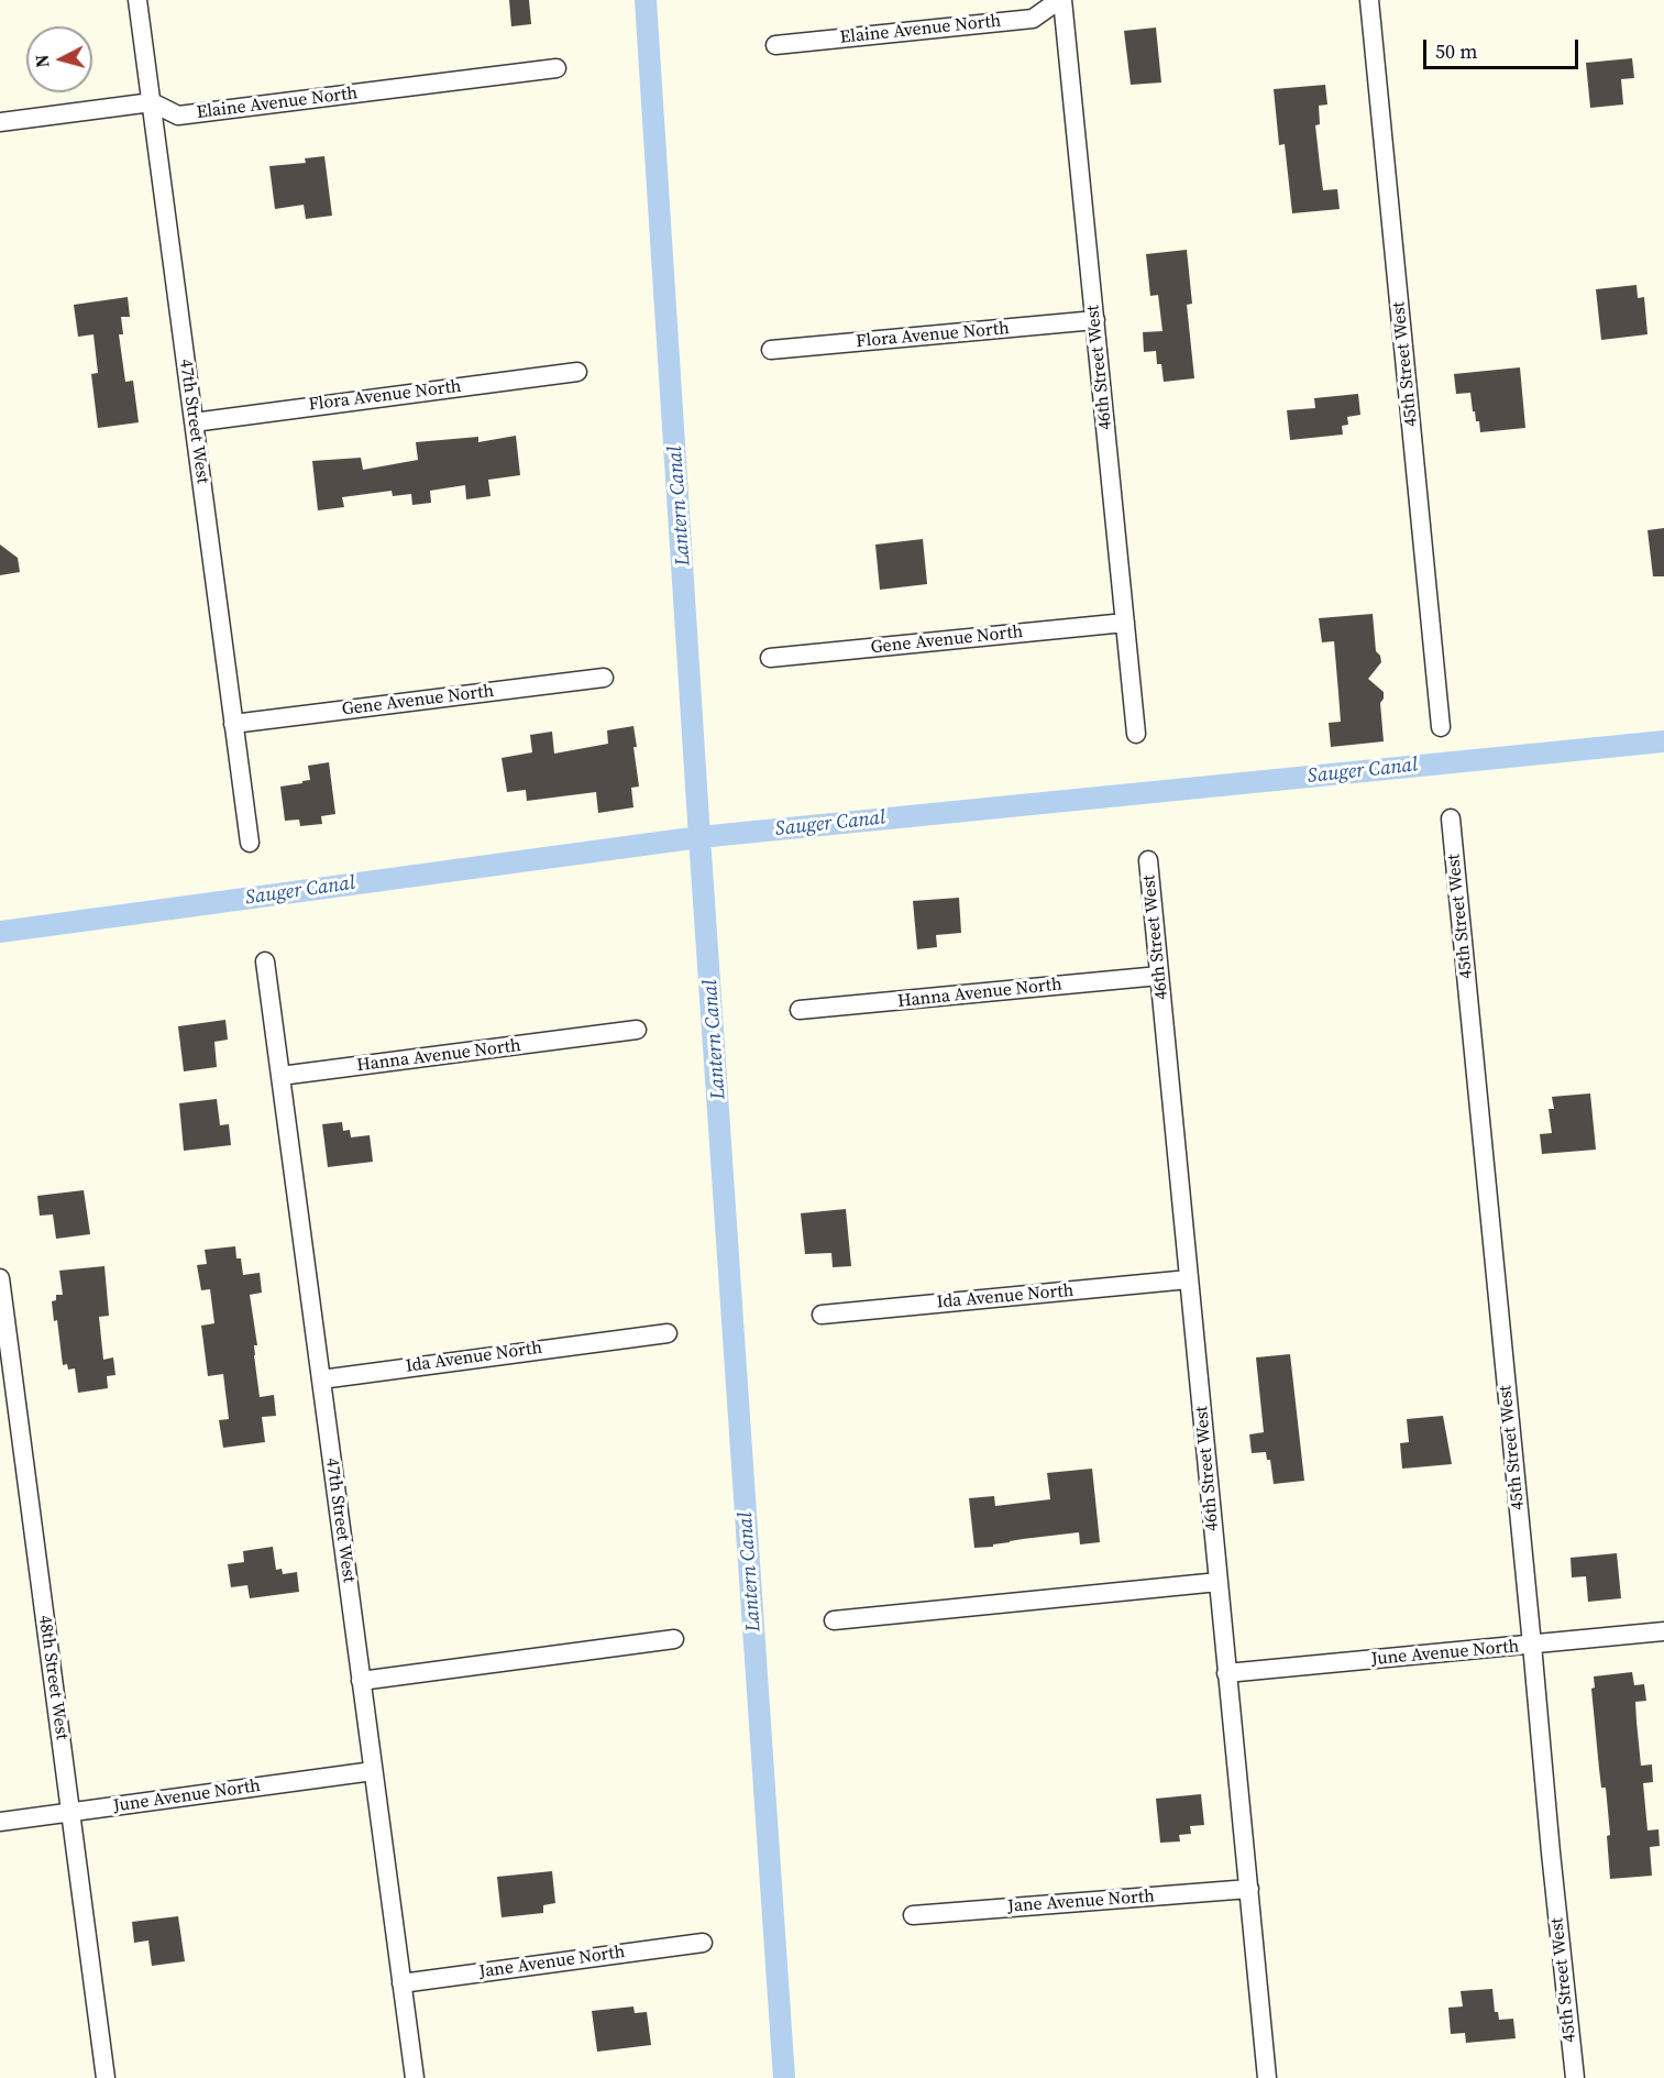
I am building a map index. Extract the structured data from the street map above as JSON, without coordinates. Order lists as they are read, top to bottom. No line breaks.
{"streets":{"street":["Elaine Avenue North","Flora Avenue North","45th Street West","46th Street West","47th Street West","Gene Avenue North","Hanna Avenue North","Ida Avenue North","June Avenue North","48th Street West","Jane Avenue North"]},"crossings":[["Elaine Avenue North","46th Street West"],["Elaine Avenue North","47th Street West"],["Flora Avenue North","46th Street West"],["Flora Avenue North","47th Street West"],["45th Street West","June Avenue North"],["46th Street West","Gene Avenue North"],["46th Street West","Hanna Avenue North"],["46th Street West","Ida Avenue North"],["46th Street West","June Avenue North"],["46th Street West","Jane Avenue North"],["47th Street West","Gene Avenue North"],["47th Street West","Hanna Avenue North"],["47th Street West","Ida Avenue North"],["47th Street West","June Avenue North"],["47th Street West","Jane Avenue North"],["June Avenue North","48th Street West"]],"water":["Lantern Canal","Sauger Canal"],"scale_bar":"50 m","north":"left"}
